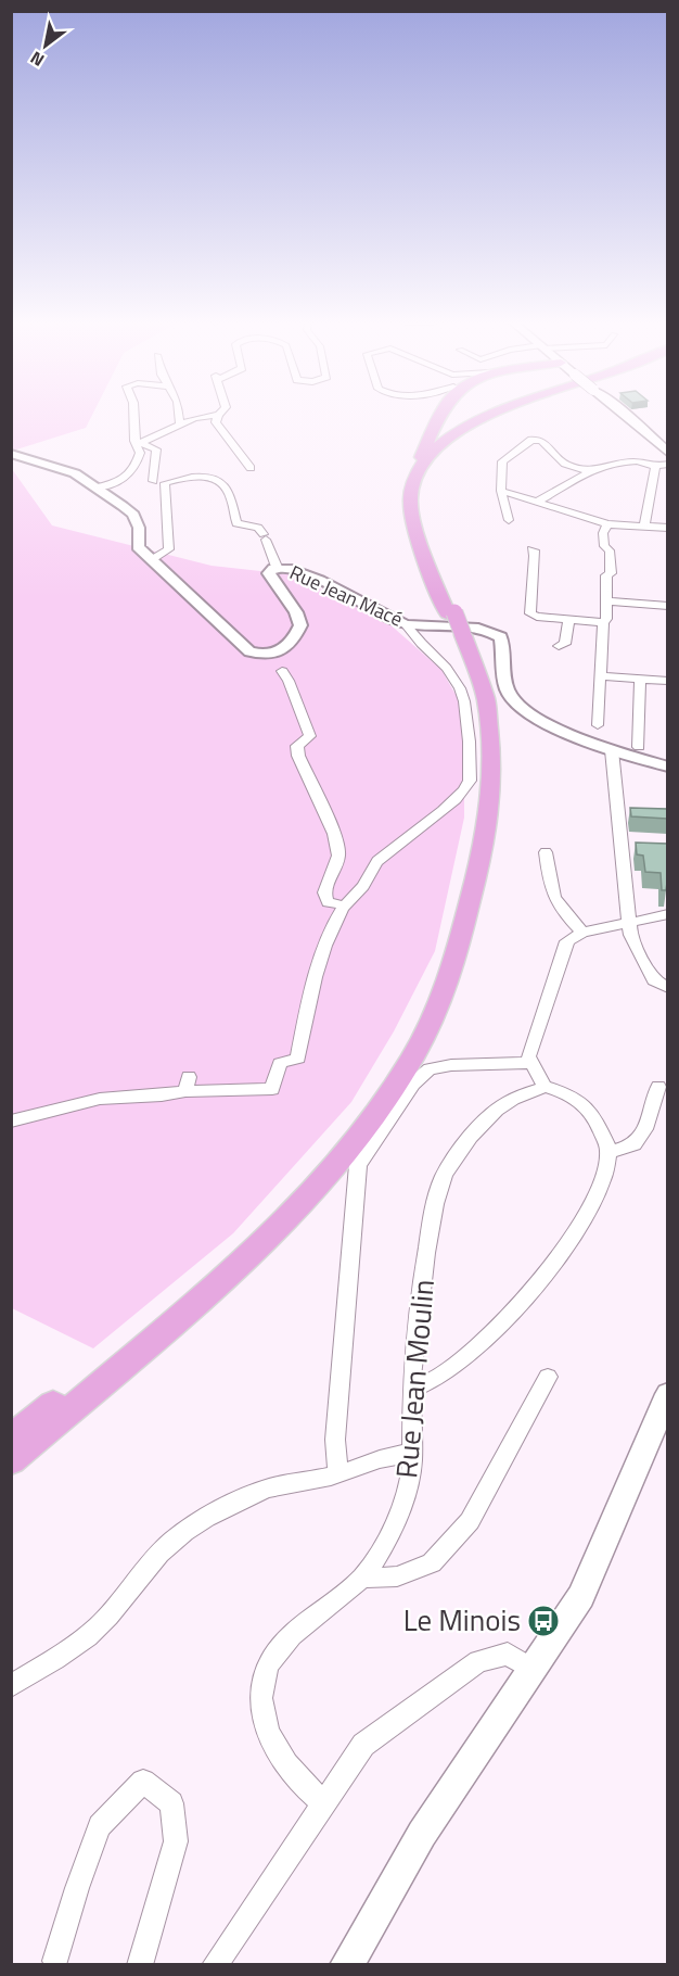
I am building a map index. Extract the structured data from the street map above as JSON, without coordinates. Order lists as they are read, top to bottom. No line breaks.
{"streets":{"street":["Rue Jean Macé","Rue Jean Moulin"]},"places":{"bus stop":["Le Minois"]},"north":"bottom left"}
